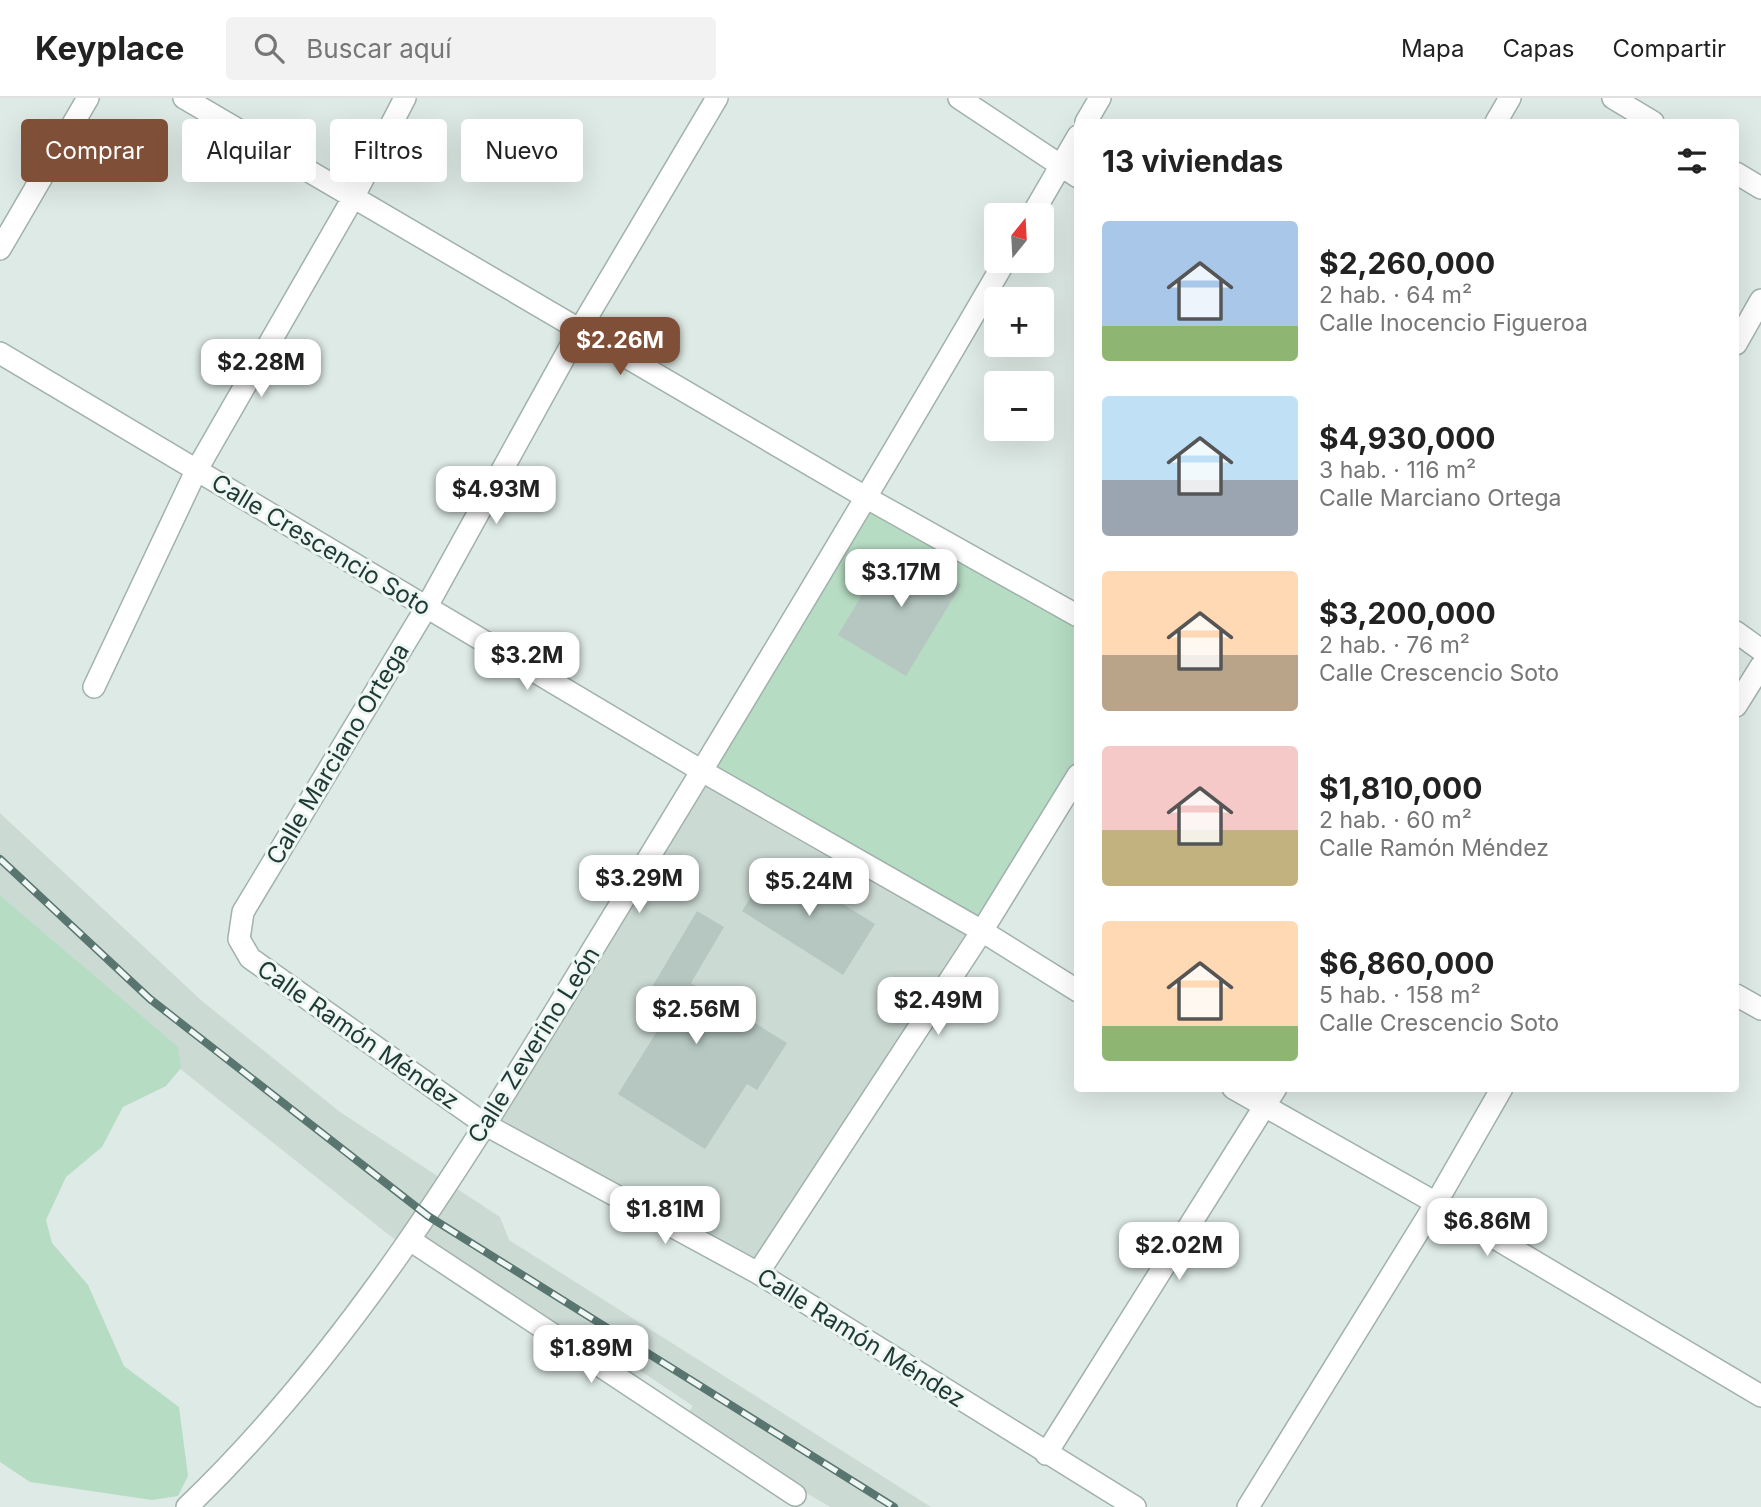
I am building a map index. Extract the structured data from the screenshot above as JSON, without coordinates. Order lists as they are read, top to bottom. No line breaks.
{"streets":{"street":["Calle Crescencio Soto","Calle Marciano Ortega","Calle Ramón Méndez","Calle Zeverino León"]},"crossings":[["Calle Crescencio Soto","Calle Marciano Ortega"],["Calle Crescencio Soto","Calle Zeverino León"],["Calle Marciano Ortega","Calle Ramón Méndez"],["Calle Ramón Méndez","Calle Zeverino León"]],"north":"top","page":{"header":"Keyplace","search":"Buscar aquí","nav":["Mapa","Capas","Compartir"],"chip":["Comprar","Alquilar","Filtros","Nuevo"],"heading":"13 viviendas","map_buttons":["+","−"],"list":[{"name":"$2,260,000","note":"2 hab. · 64 m² · Calle Inocencio Figueroa"},{"name":"$4,930,000","note":"3 hab. · 116 m² · Calle Marciano Ortega"},{"name":"$3,200,000","note":"2 hab. · 76 m² · Calle Crescencio Soto"},{"name":"$1,810,000","note":"2 hab. · 60 m² · Calle Ramón Méndez"},{"name":"$6,860,000","note":"5 hab. · 158 m² · Calle Crescencio Soto"}],"price":["$2.26M","$2.28M","$4.93M","$3.17M","$3.2M","$3.29M","$5.24M","$2.49M","$2.56M","$1.81M","$6.86M","$2.02M","$1.89M"]}}
